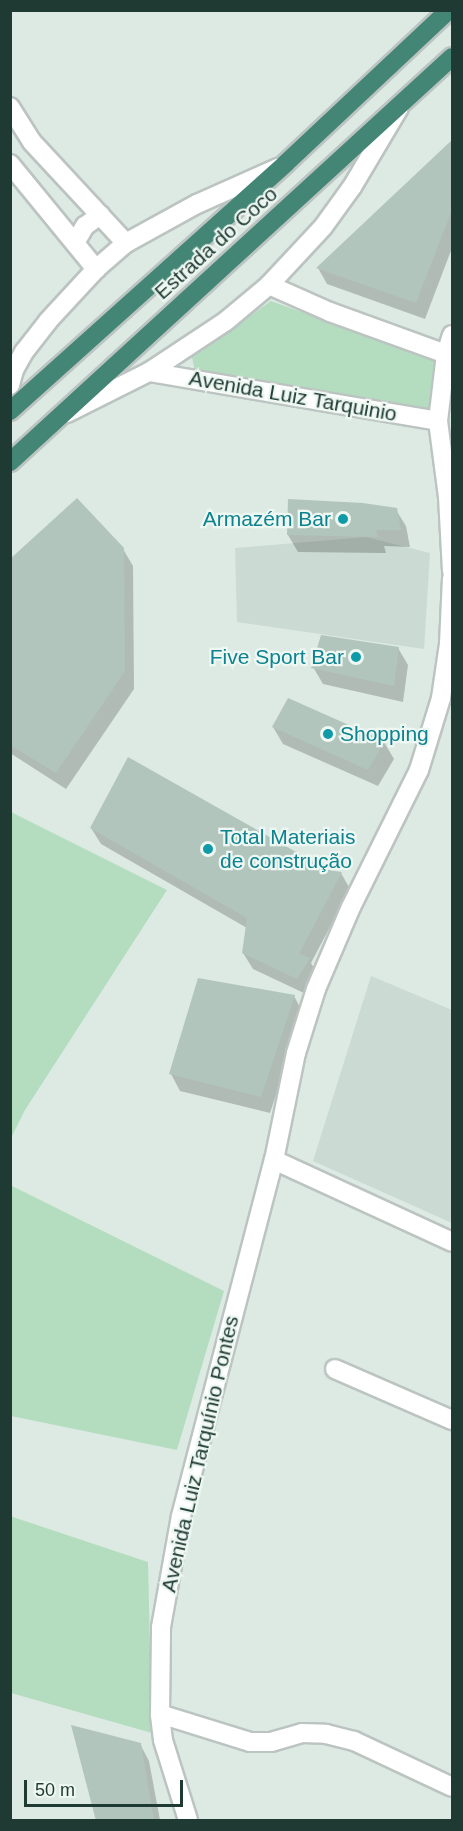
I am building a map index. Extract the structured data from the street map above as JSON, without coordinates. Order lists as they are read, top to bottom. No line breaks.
{"streets":{"highway":["Estrada do Coco"],"street":["Avenida Luiz Tarquinio","Avenida Luiz Tarquínio Pontes"]},"places":["Armazém Bar","Five Sport Bar","Shopping","Total Materiais de construção"],"scale_bar":"50 m"}
